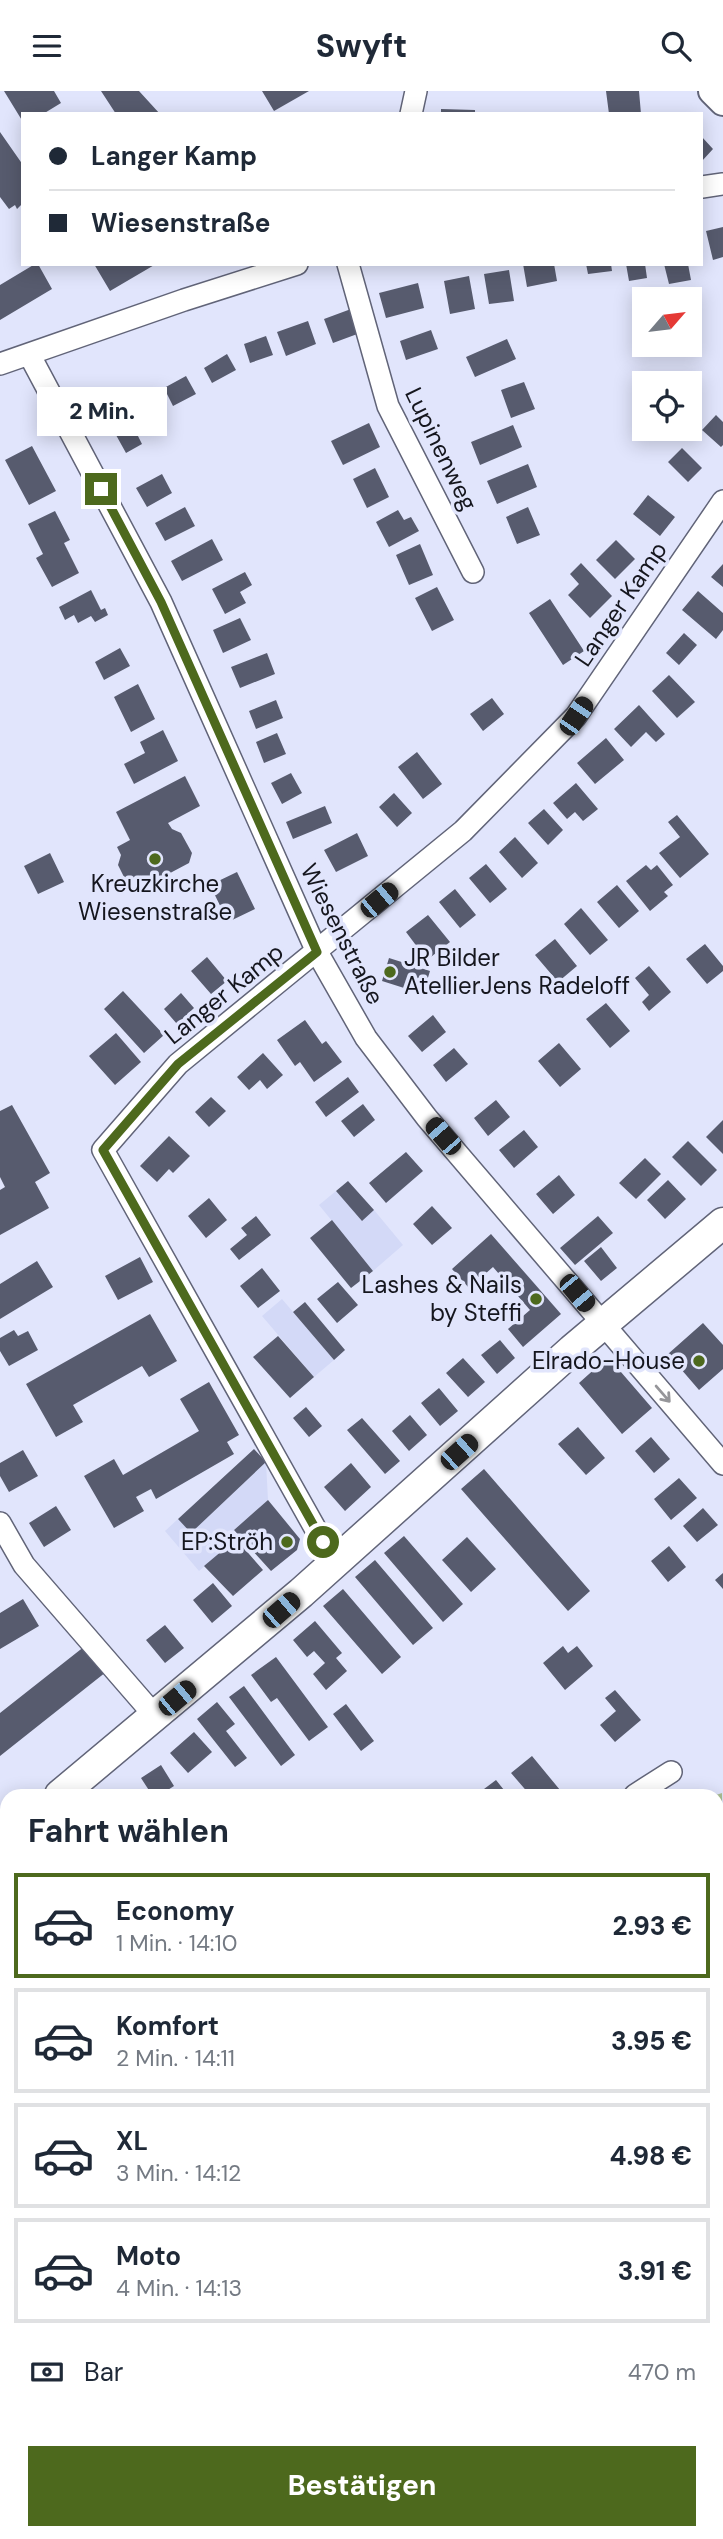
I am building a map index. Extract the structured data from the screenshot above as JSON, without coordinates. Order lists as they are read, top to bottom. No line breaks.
{"streets":{"street":["Lupinenweg","Langer Kamp","Wiesenstraße"]},"crossings":[["Langer Kamp","Wiesenstraße"]],"places":["Kreuzkirche Wiesenstraße","JR Bilder AtellierJens Radeloff","Lashes & Nails by Steffi","Elrado-House","EP:Ströh"],"north":"top right","page":{"header":"Swyft","banner":["Langer Kamp","Wiesenstraße"],"bubble":"2 Min.","heading":"Fahrt wählen","list":[{"name":"Economy","note":"1 Min. · 14:10","value":"2.93 €"},{"name":"Komfort","note":"2 Min. · 14:11","value":"3.95 €"},{"name":"XL","note":"3 Min. · 14:12","value":"4.98 €"},{"name":"Moto","note":"4 Min. · 14:13","value":"3.91 €"}],"pay":["Bar","470 m"],"buttons":"Bestätigen"}}
